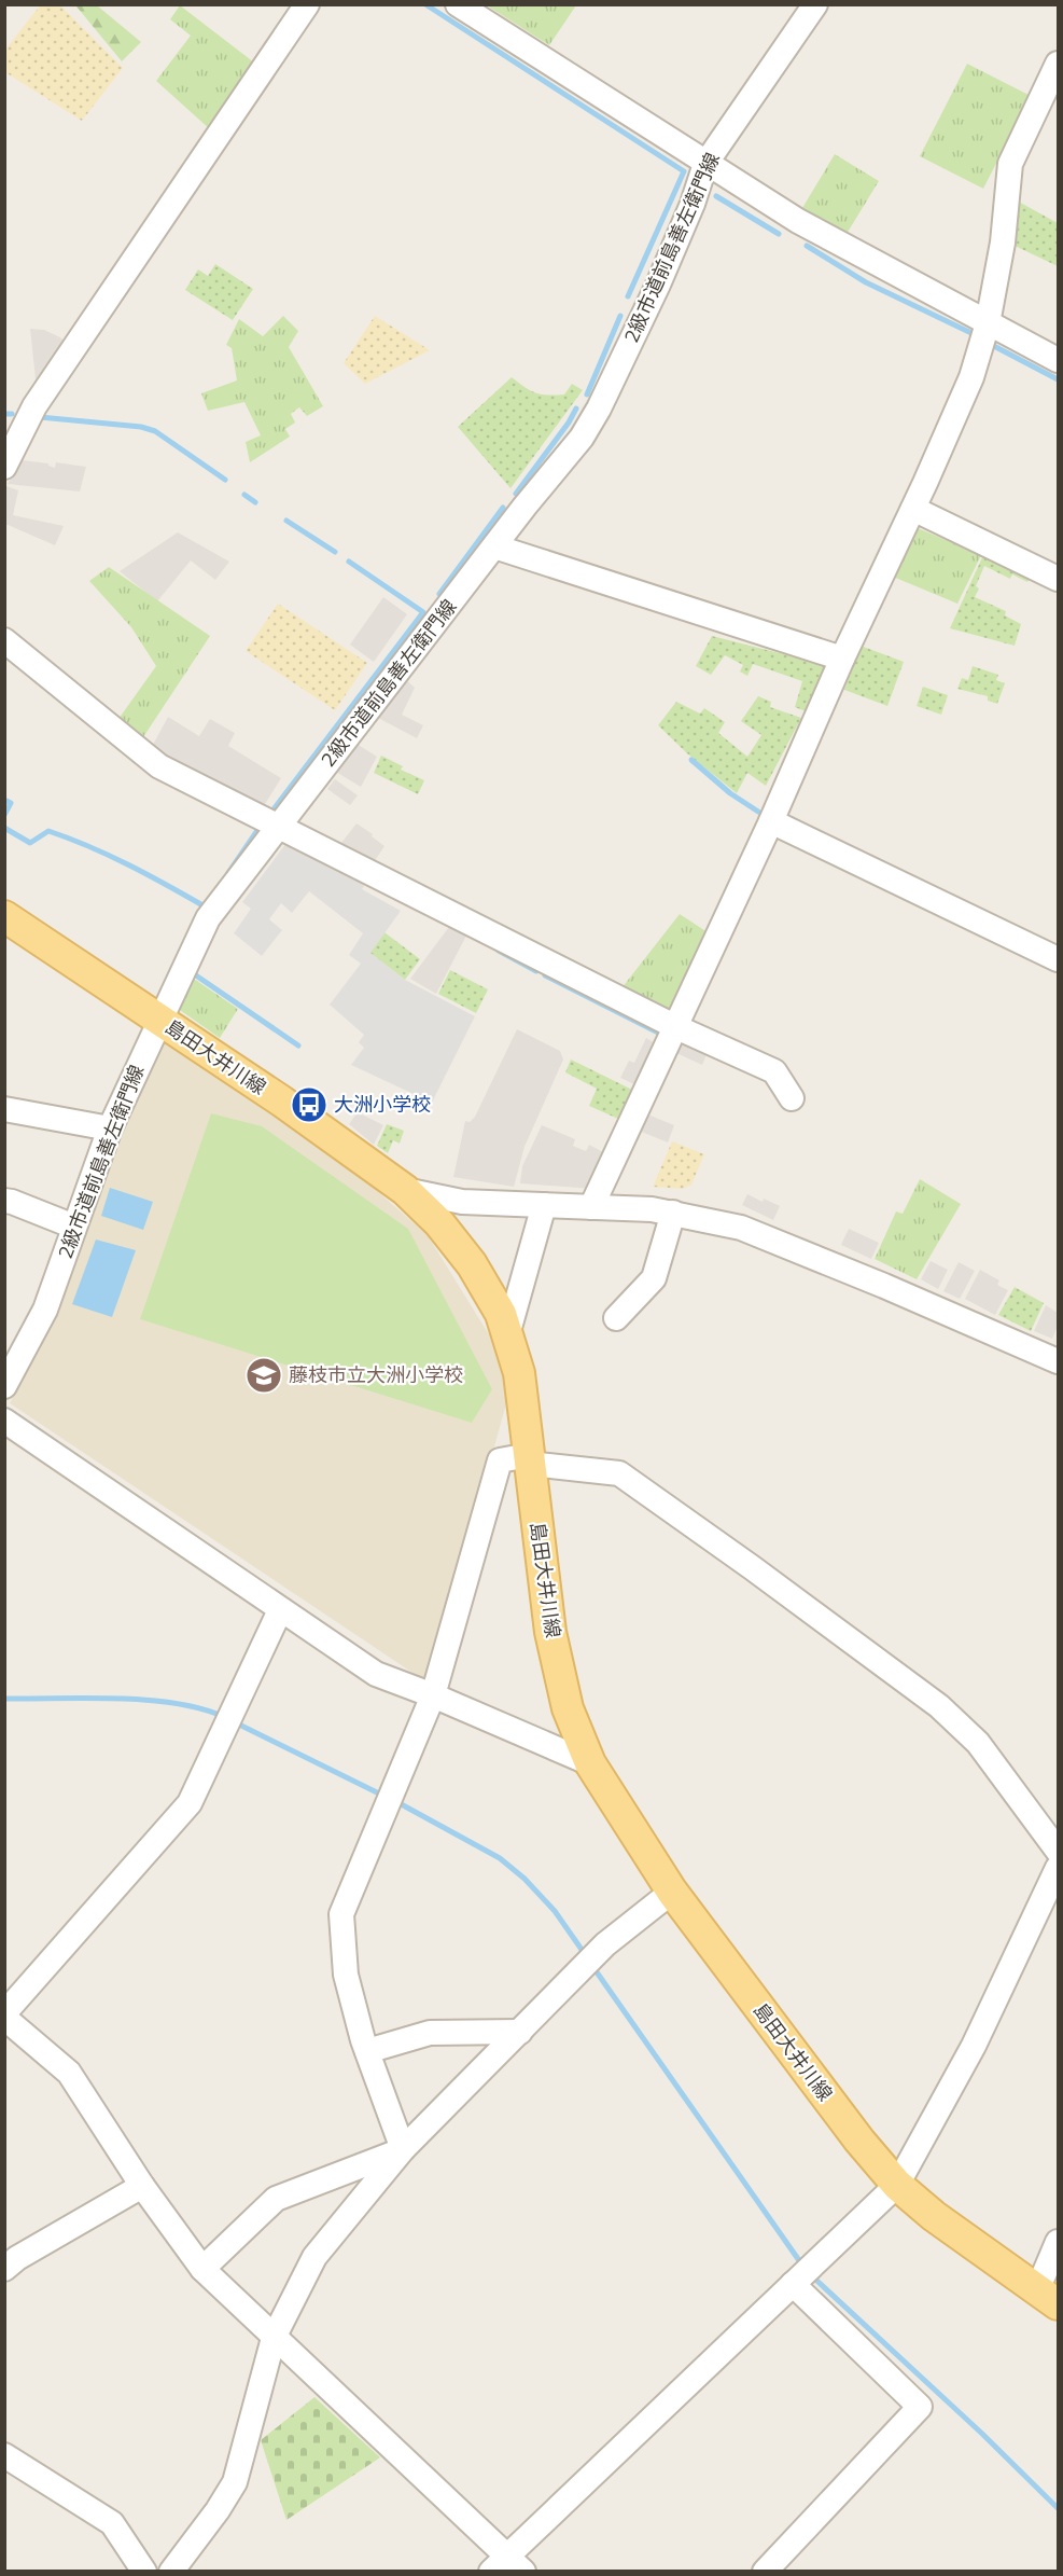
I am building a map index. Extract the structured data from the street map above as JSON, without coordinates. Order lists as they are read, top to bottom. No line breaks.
{"streets":{"main road":["島田大井川線"],"street":["2級市道前島善左衛門線"]},"crossings":[["2級市道前島善左衛門線","島田大井川線"]],"places":{"bus stop":["大洲小学校"],"school or university":["藤枝市立大洲小学校"]}}
